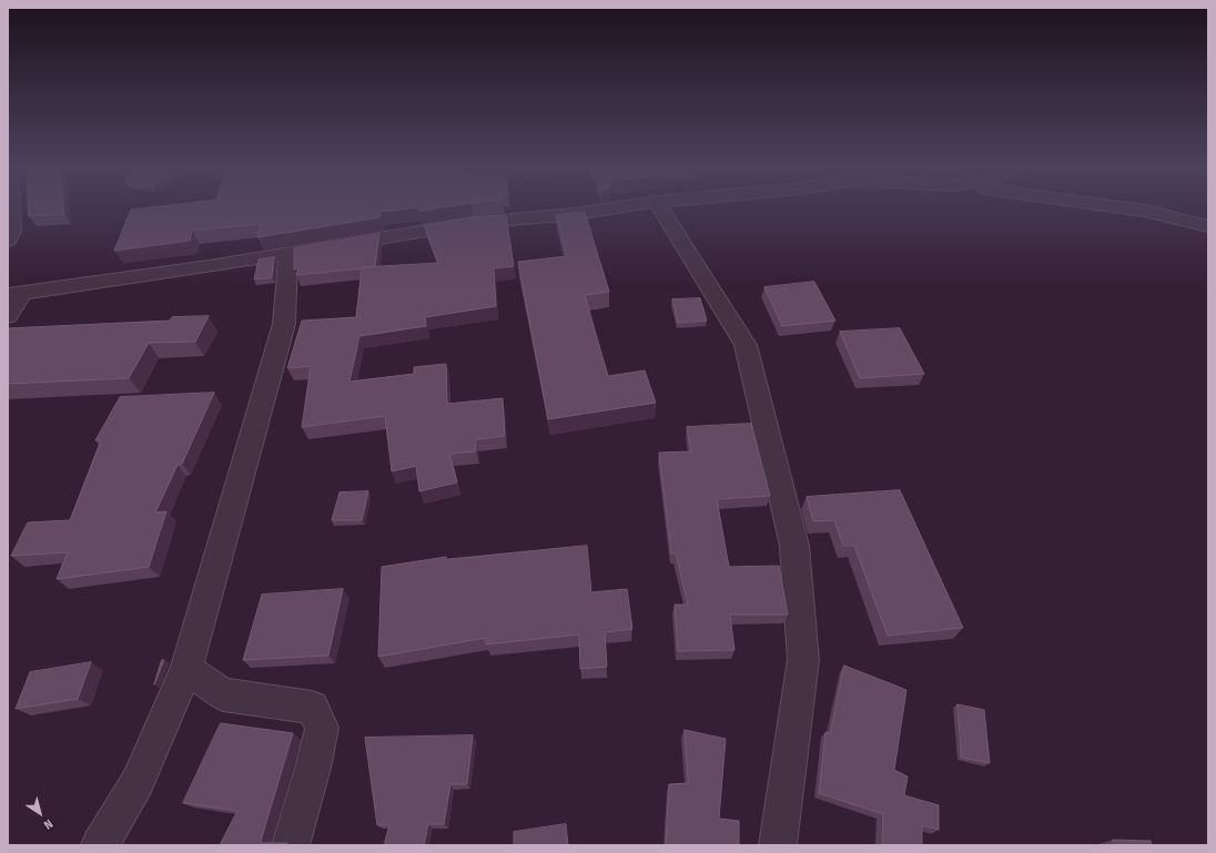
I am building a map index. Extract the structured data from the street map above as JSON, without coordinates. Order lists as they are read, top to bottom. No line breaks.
{"north":"bottom right"}
